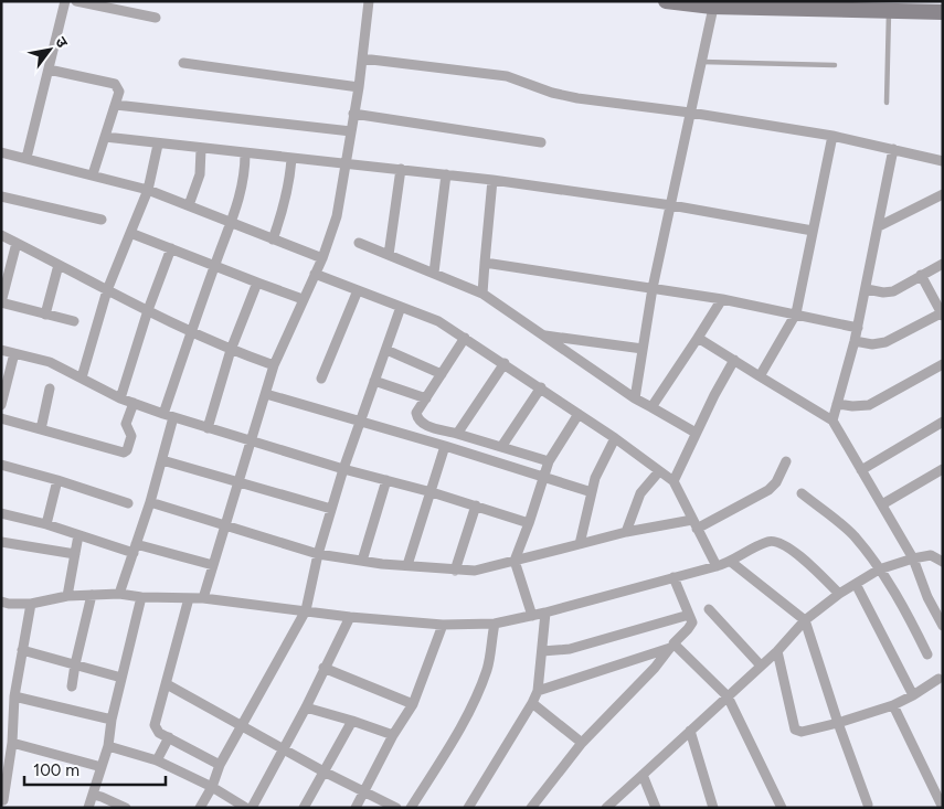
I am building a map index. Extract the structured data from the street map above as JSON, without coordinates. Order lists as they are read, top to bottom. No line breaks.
{"scale_bar":"100 m","north":"top right"}
